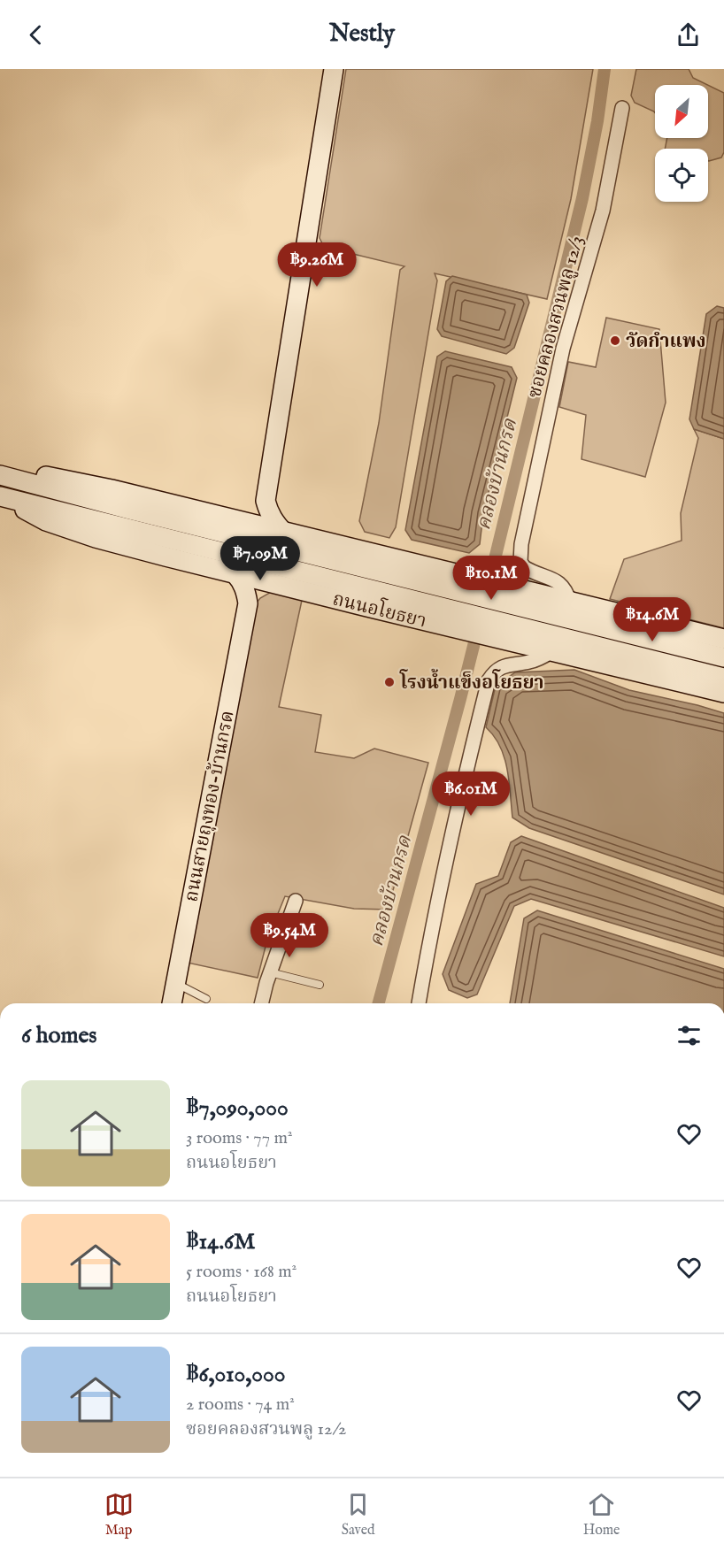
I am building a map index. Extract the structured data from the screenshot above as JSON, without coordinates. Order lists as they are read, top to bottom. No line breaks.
{"streets":{"street":["ซอยคลองสวนพลู 12/3","ถนนอโยธยา","ถนนสายถุงทอง-บ้านกรด"]},"crossings":[["ซอยคลองสวนพลู 12/3","ถนนอโยธยา"],["ถนนอโยธยา","ถนนสายถุงทอง-บ้านกรด"]],"water":["คลองบ้านกรด"],"places":["วัดกำแพง","โรงน้ำแข็งอโยธยา"],"north":"bottom left","page":{"header":"Nestly","price":["฿9.26M","฿7.09M","฿10.1M","฿14.6M","฿6.01M","฿9.54M"],"heading":"6 homes","list":[{"name":"฿7,090,000","note":"3 rooms · 77 m² · ถนนอโยธยา"},{"name":"฿14.6M","note":"5 rooms · 168 m² · ถนนอโยธยา"},{"name":"฿6,010,000","note":"2 rooms · 74 m² · ซอยคลองสวนพลู 12/2"}],"tabs":["Map","Saved","Home"]}}
